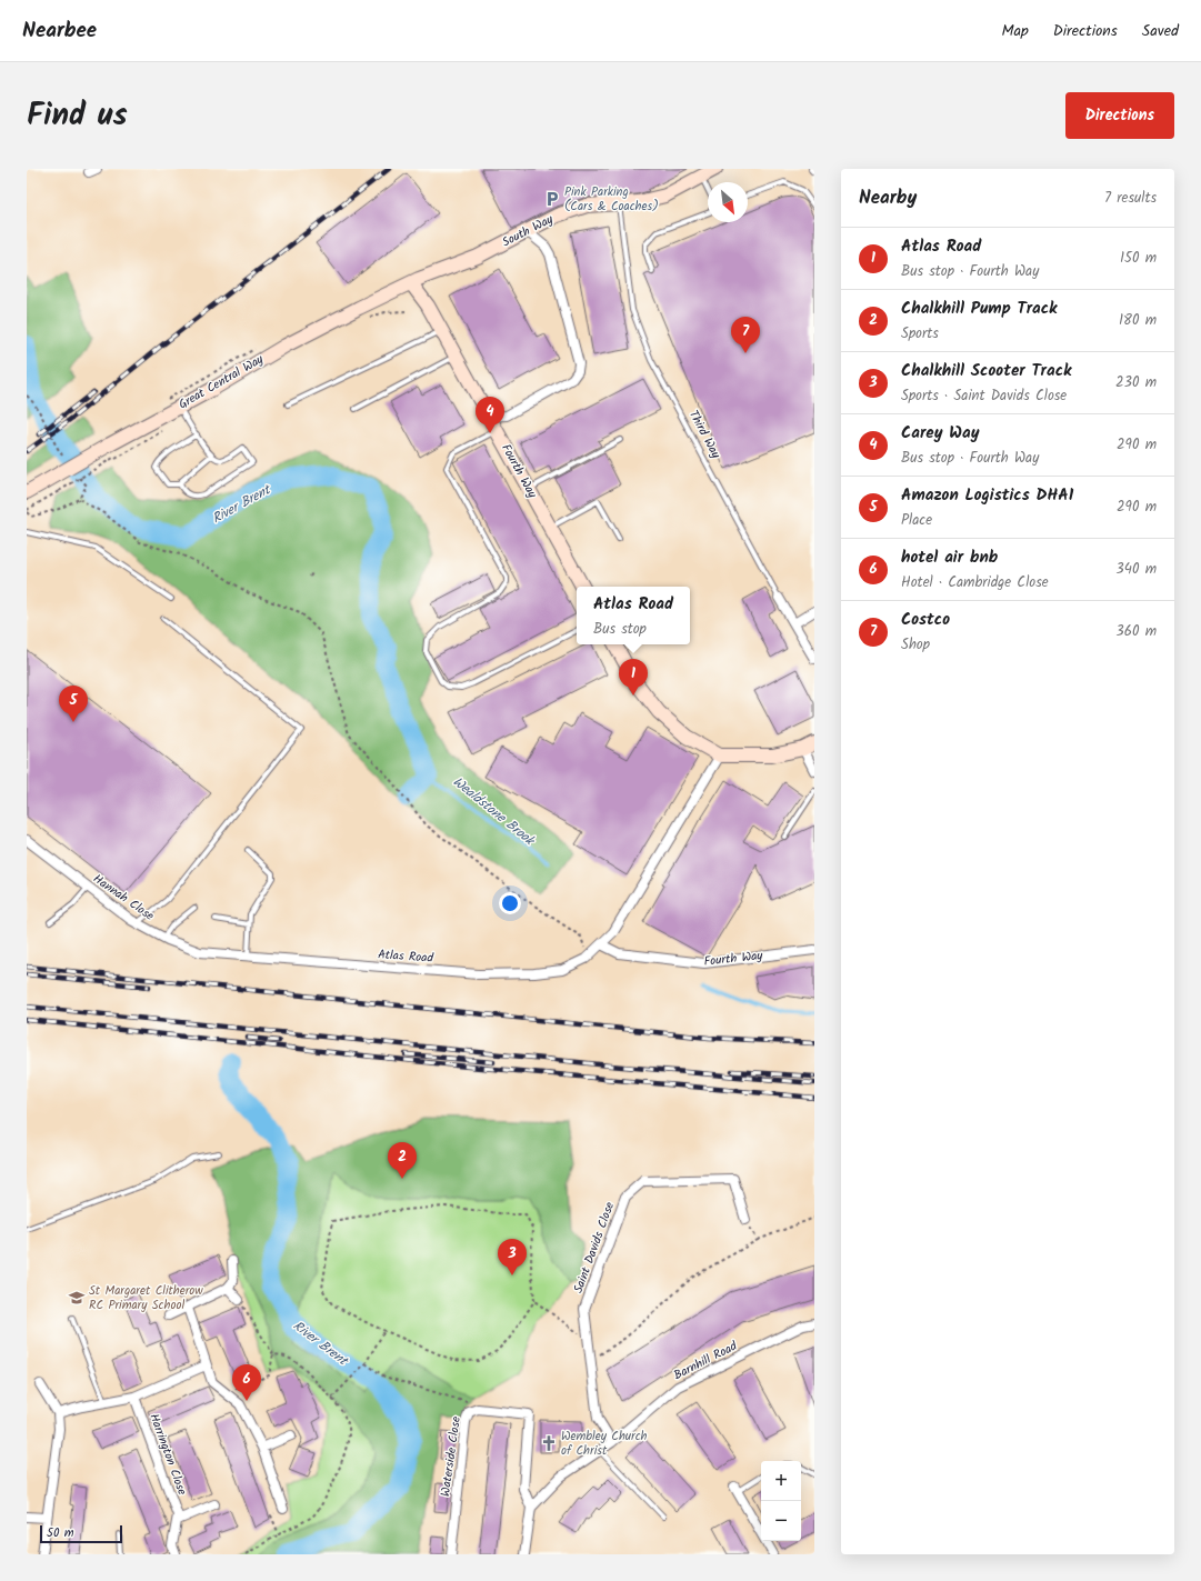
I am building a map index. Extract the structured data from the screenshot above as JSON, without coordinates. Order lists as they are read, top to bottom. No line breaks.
{"streets":{"main road":["South Way","Great Central Way","Fourth Way"],"street":["Third Way","Hannah Close","Atlas Road","Saint Davids Close","Barnhill Road","Harrington Close","Waterside Close"]},"crossings":[["South Way","Great Central Way"],["South Way","Third Way"],["South Way","Fourth Way"],["Great Central Way","Fourth Way"],["Fourth Way","Atlas Road"],["Hannah Close","Atlas Road"],["Saint Davids Close","Barnhill Road"],["Barnhill Road","Waterside Close"]],"water":["River Brent","Wealdstone Brook"],"places":{"parking":["Pink Parking (Cars & Coaches)"],"school or university":["St Margaret Clitherow RC Primary School"],"church":["Wembley Church of Christ"]},"scale_bar":"50 m","north":"bottom right","page":{"header":"Nearbee","nav":["Map","Directions","Saved"],"title":"Find us","buttons":"Directions","heading":["Nearby","7 results"],"list":[{"mark":"1","name":"Atlas Road","note":"Bus stop · Fourth Way","value":"150 m"},{"mark":"2","name":"Chalkhill Pump Track","note":"Sports","value":"180 m"},{"mark":"3","name":"Chalkhill Scooter Track","note":"Sports · Saint Davids Close","value":"230 m"},{"mark":"4","name":"Carey Way","note":"Bus stop · Fourth Way","value":"290 m"},{"mark":"5","name":"Amazon Logistics DHA1","note":"Place","value":"290 m"},{"mark":"6","name":"hotel air bnb","note":"Hotel · Cambridge Close","value":"340 m"},{"mark":"7","name":"Costco","note":"Shop","value":"360 m"}],"pins":["7","4","1","5","2","3","6"],"popup":["Atlas Road","Bus stop"],"map_buttons":["+","−"],"scale":"50 m"}}
